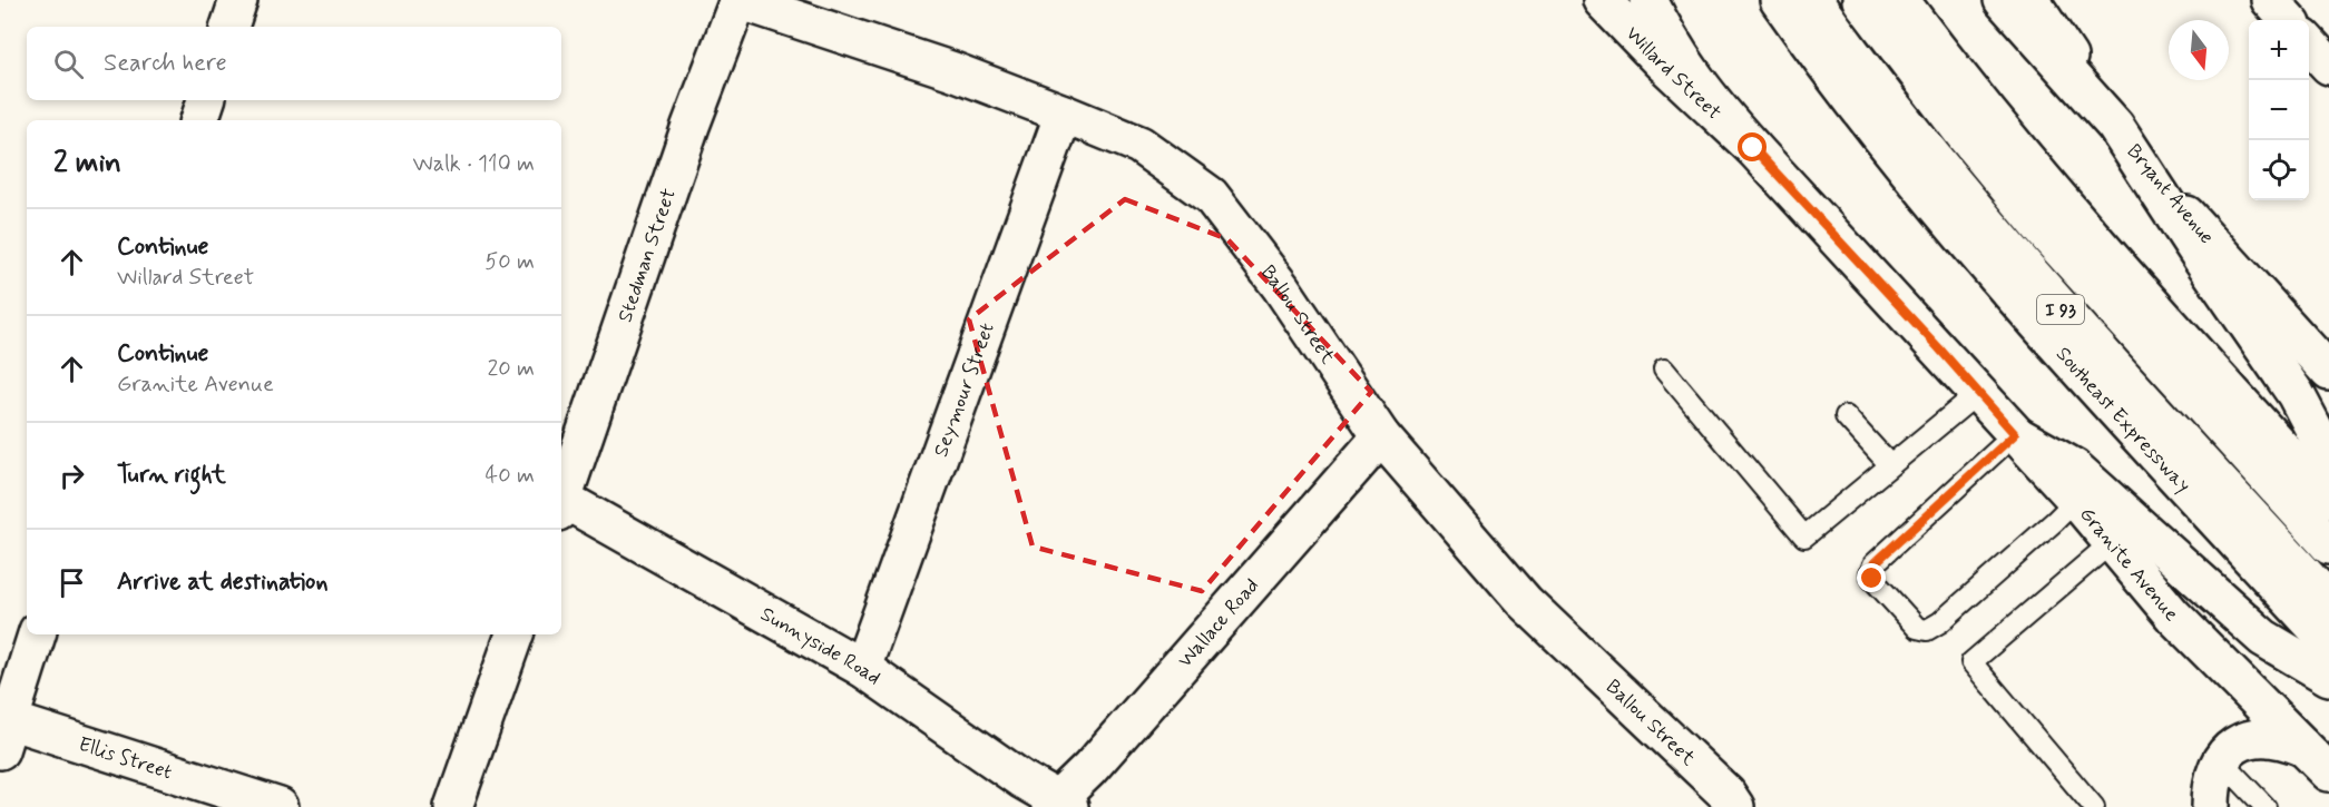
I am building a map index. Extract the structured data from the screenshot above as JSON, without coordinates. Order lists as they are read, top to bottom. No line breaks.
{"streets":{"main road":["Willard Street","Bryant Avenue","Stedman Street","I 93","Ballou Street","Seymour Street","Southeast Expressway","Granite Avenue","Wallace Road","Sunnyside Road","Ellis Street"]},"crossings":[["Willard Street","Granite Avenue"],["Stedman Street","Ballou Street"],["Ballou Street","Seymour Street"],["Ballou Street","Wallace Road"],["Seymour Street","Sunnyside Road"],["Wallace Road","Sunnyside Road"]],"north":"bottom","page":{"map_buttons":["+","−"],"search":"Search here","heading":["2 min","Walk · 110 m"],"list":[["Continue","Willard Street","50 m"],["Continue","Granite Avenue","20 m"],["Turn right","40 m"],"Arrive at destination"]}}
